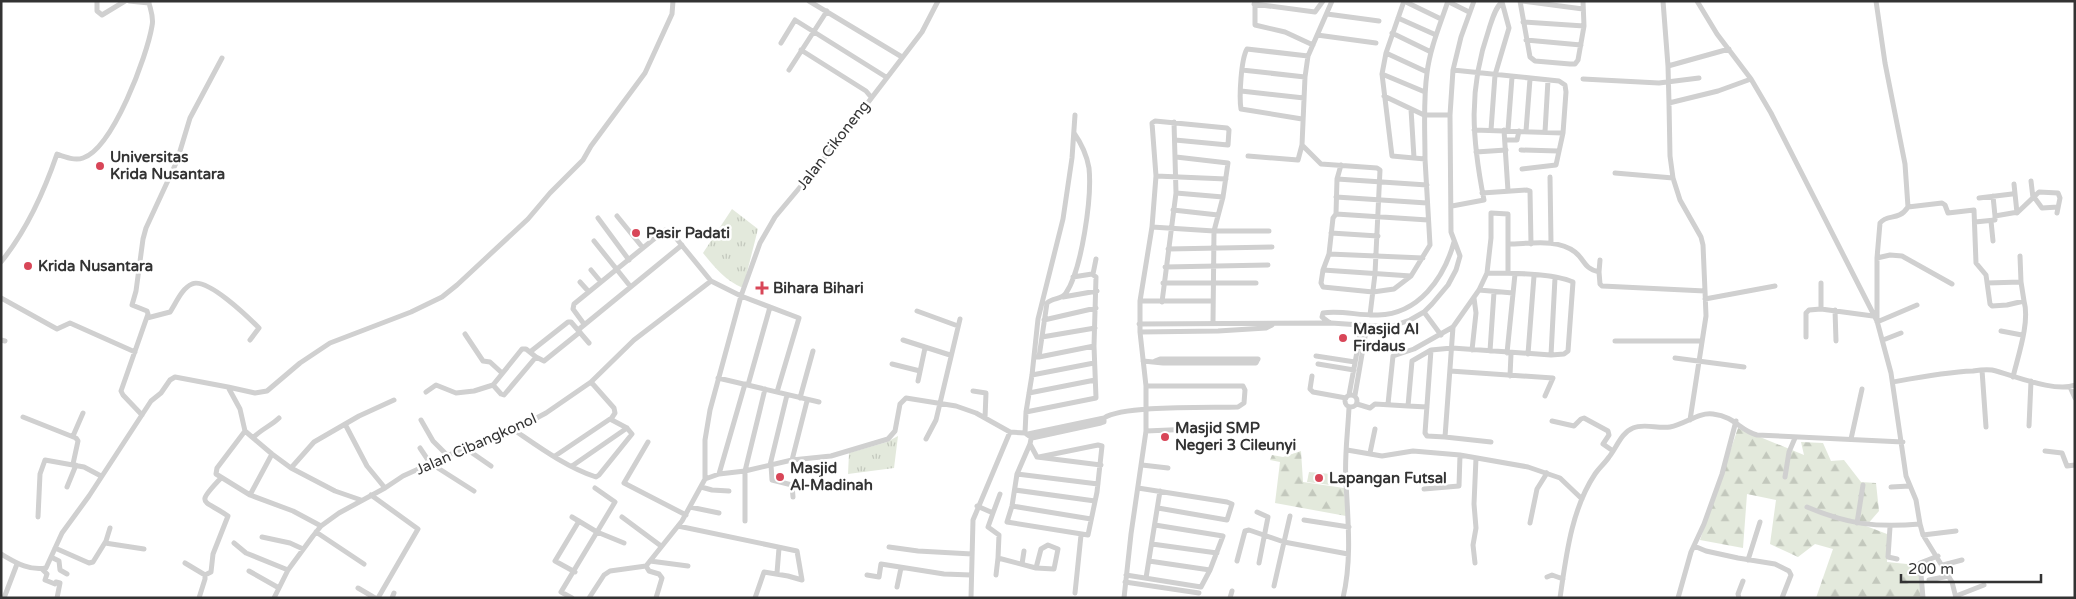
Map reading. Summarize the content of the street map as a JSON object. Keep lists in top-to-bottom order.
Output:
{
  "streets": {
    "street": ["Jalan Cikoneng", "Jalan Cibangkonol"]
  },
  "places": {
    "other": [
      "Universitas Krida Nusantara",
      "Pasir Padati",
      "Krida Nusantara",
      "Masjid Al Firdaus",
      "Masjid SMP Negeri 3 Cileunyi",
      "Masjid Al-Madinah",
      "Lapangan Futsal"
    ],
    "health": ["Bihara Bihari"]
  },
  "scale_bar": "200 m"
}
